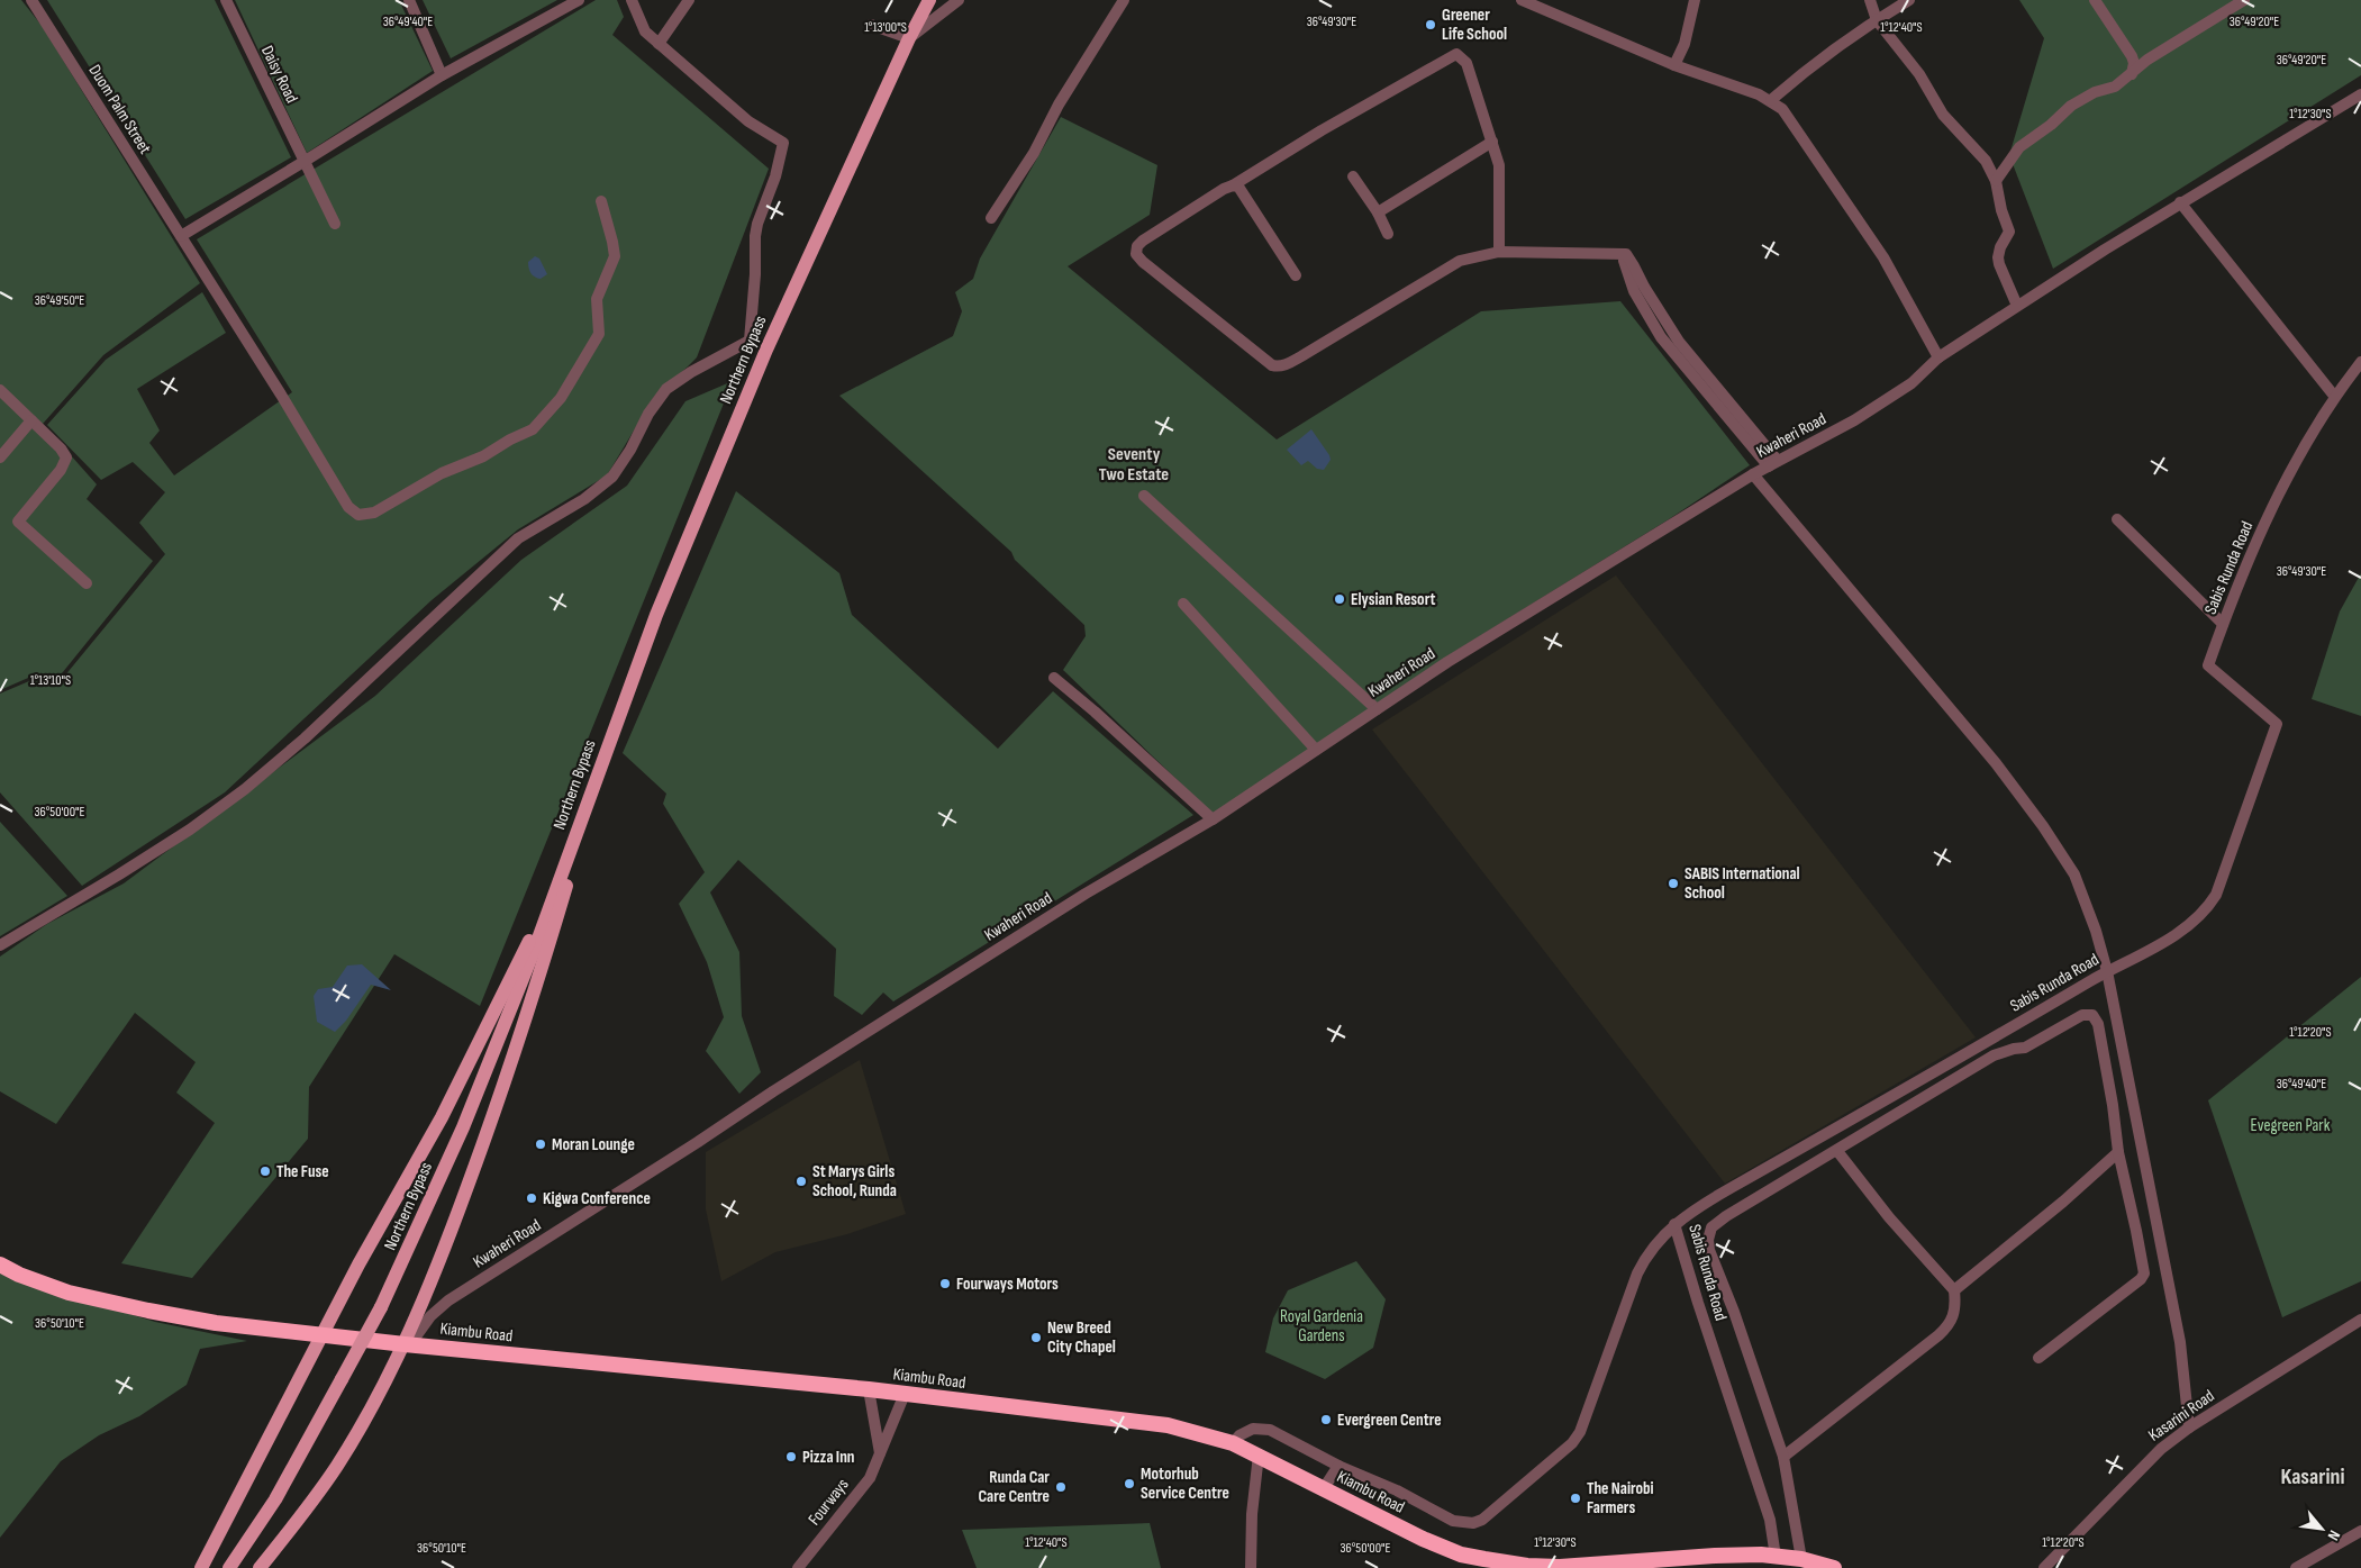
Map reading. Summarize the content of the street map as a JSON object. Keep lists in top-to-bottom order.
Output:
{
  "streets": {
    "highway": ["Kiambu Road"],
    "main road": ["Northern Bypass"],
    "street": [
      "Daisy Road",
      "Duom Palm Street",
      "Kwaheri Road",
      "Sabis Runda Road",
      "Kasarini Road",
      "Fourways"
    ]
  },
  "crossings": [
    ["Kwaheri Road", "Kiambu Road"],
    ["Sabis Runda Road", "Kiambu Road"],
    ["Kiambu Road", "Fourways"]
  ],
  "districts": ["Seventy Two Estate", "Kasarini"],
  "parks": ["Evegreen Park", "Royal Gardenia Gardens"],
  "places": [
    "Greener Life School",
    "Elysian Resort",
    "SABIS International School",
    "Moran Lounge",
    "The Fuse",
    "St Marys Girls School, Runda",
    "Kigwa Conference",
    "Fourways Motors",
    "New Breed City Chapel",
    "Evergreen Centre",
    "Pizza Inn",
    "Motorhub Service Centre",
    "Runda Car Care Centre",
    "The Nairobi Farmers"
  ],
  "north": "bottom right",
  "coordinates": [
    "36°49'40\"E",
    "36°49'30\"E",
    "36°49'20\"E",
    "1°13'00\"S",
    "1°12'40\"S",
    "1°12'30\"S",
    "36°49'50\"E",
    "1°13'10\"S",
    "36°50'00\"E",
    "1°12'20\"S",
    "36°50'10\"E"
  ]
}
